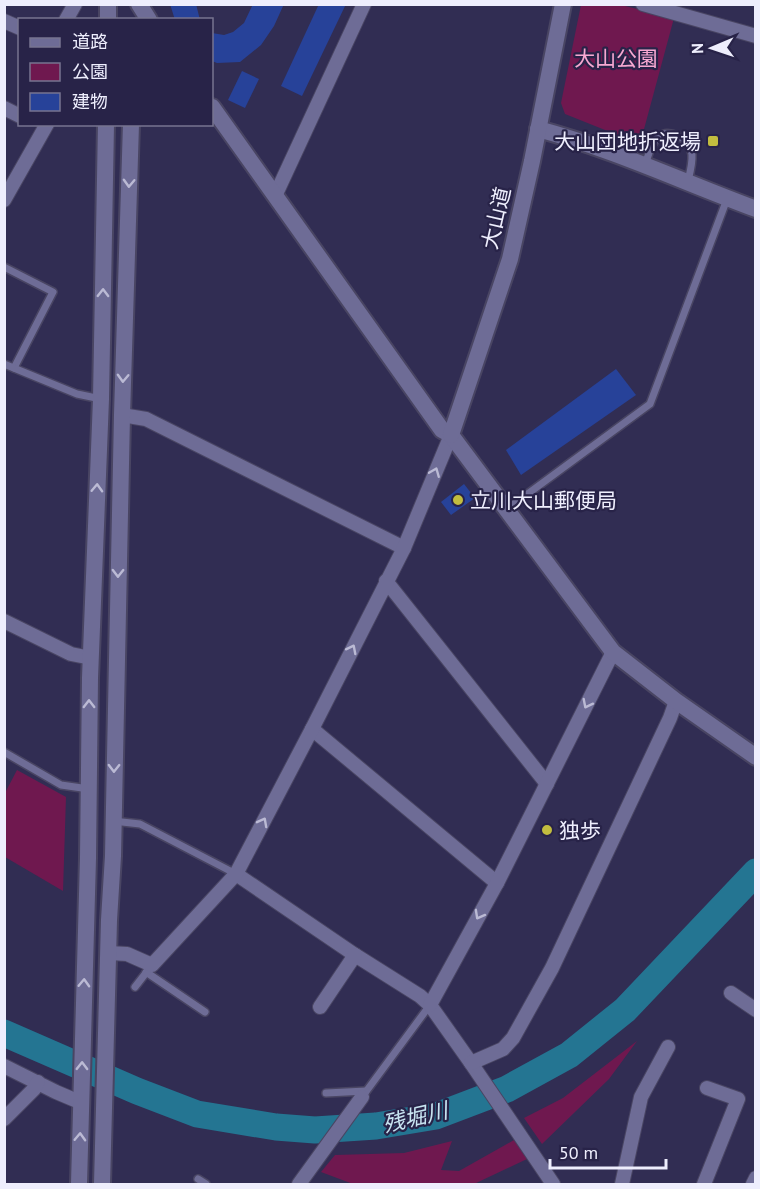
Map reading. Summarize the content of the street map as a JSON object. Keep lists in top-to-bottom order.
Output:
{
  "streets": {
    "street": ["大山道"]
  },
  "water": ["残堀川"],
  "parks": ["大山公園"],
  "places": {
    "transit": ["大山団地折返場"],
    "other": ["立川大山郵便局", "独歩"]
  },
  "legend": ["道路", "公園", "建物"],
  "scale_bar": "50 m",
  "north": "left"
}
